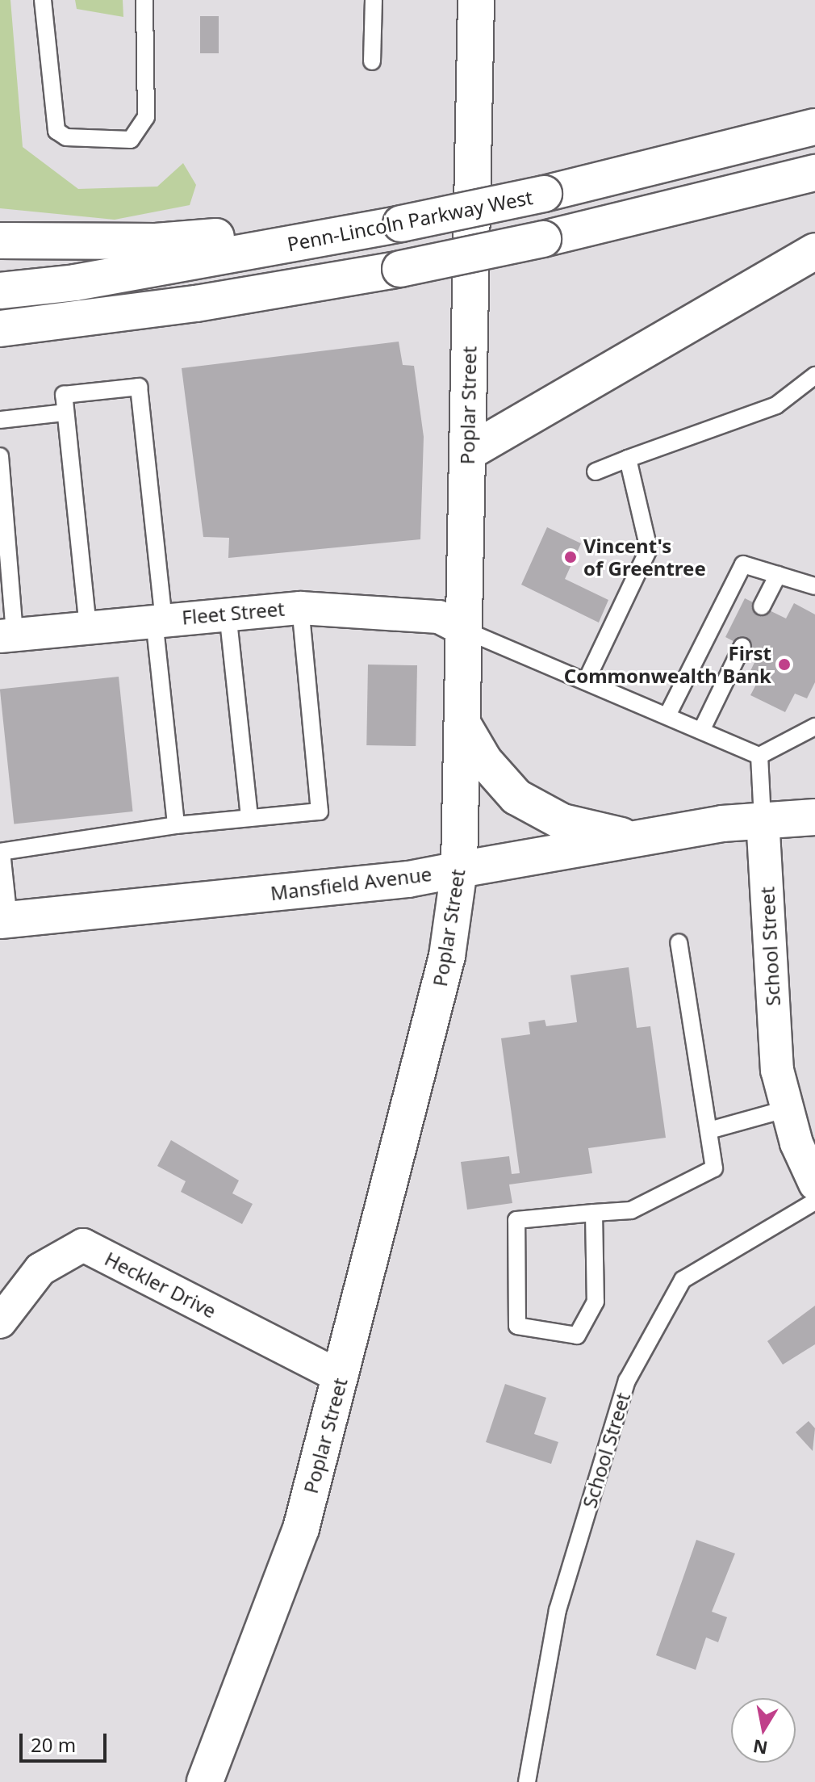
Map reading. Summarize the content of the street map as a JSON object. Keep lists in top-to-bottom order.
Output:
{
  "streets": {
    "main road": ["Penn-Lincoln Parkway West", "Poplar Street", "Mansfield Avenue"],
    "street": ["Fleet Street", "School Street", "Heckler Drive"]
  },
  "crossings": [
    ["Poplar Street", "Fleet Street"],
    ["Poplar Street", "Mansfield Avenue"],
    ["Poplar Street", "Heckler Drive"],
    ["Mansfield Avenue", "School Street"]
  ],
  "places": ["Vincent's of Greentree", "First Commonwealth Bank"],
  "scale_bar": "20 m",
  "north": "bottom"
}
